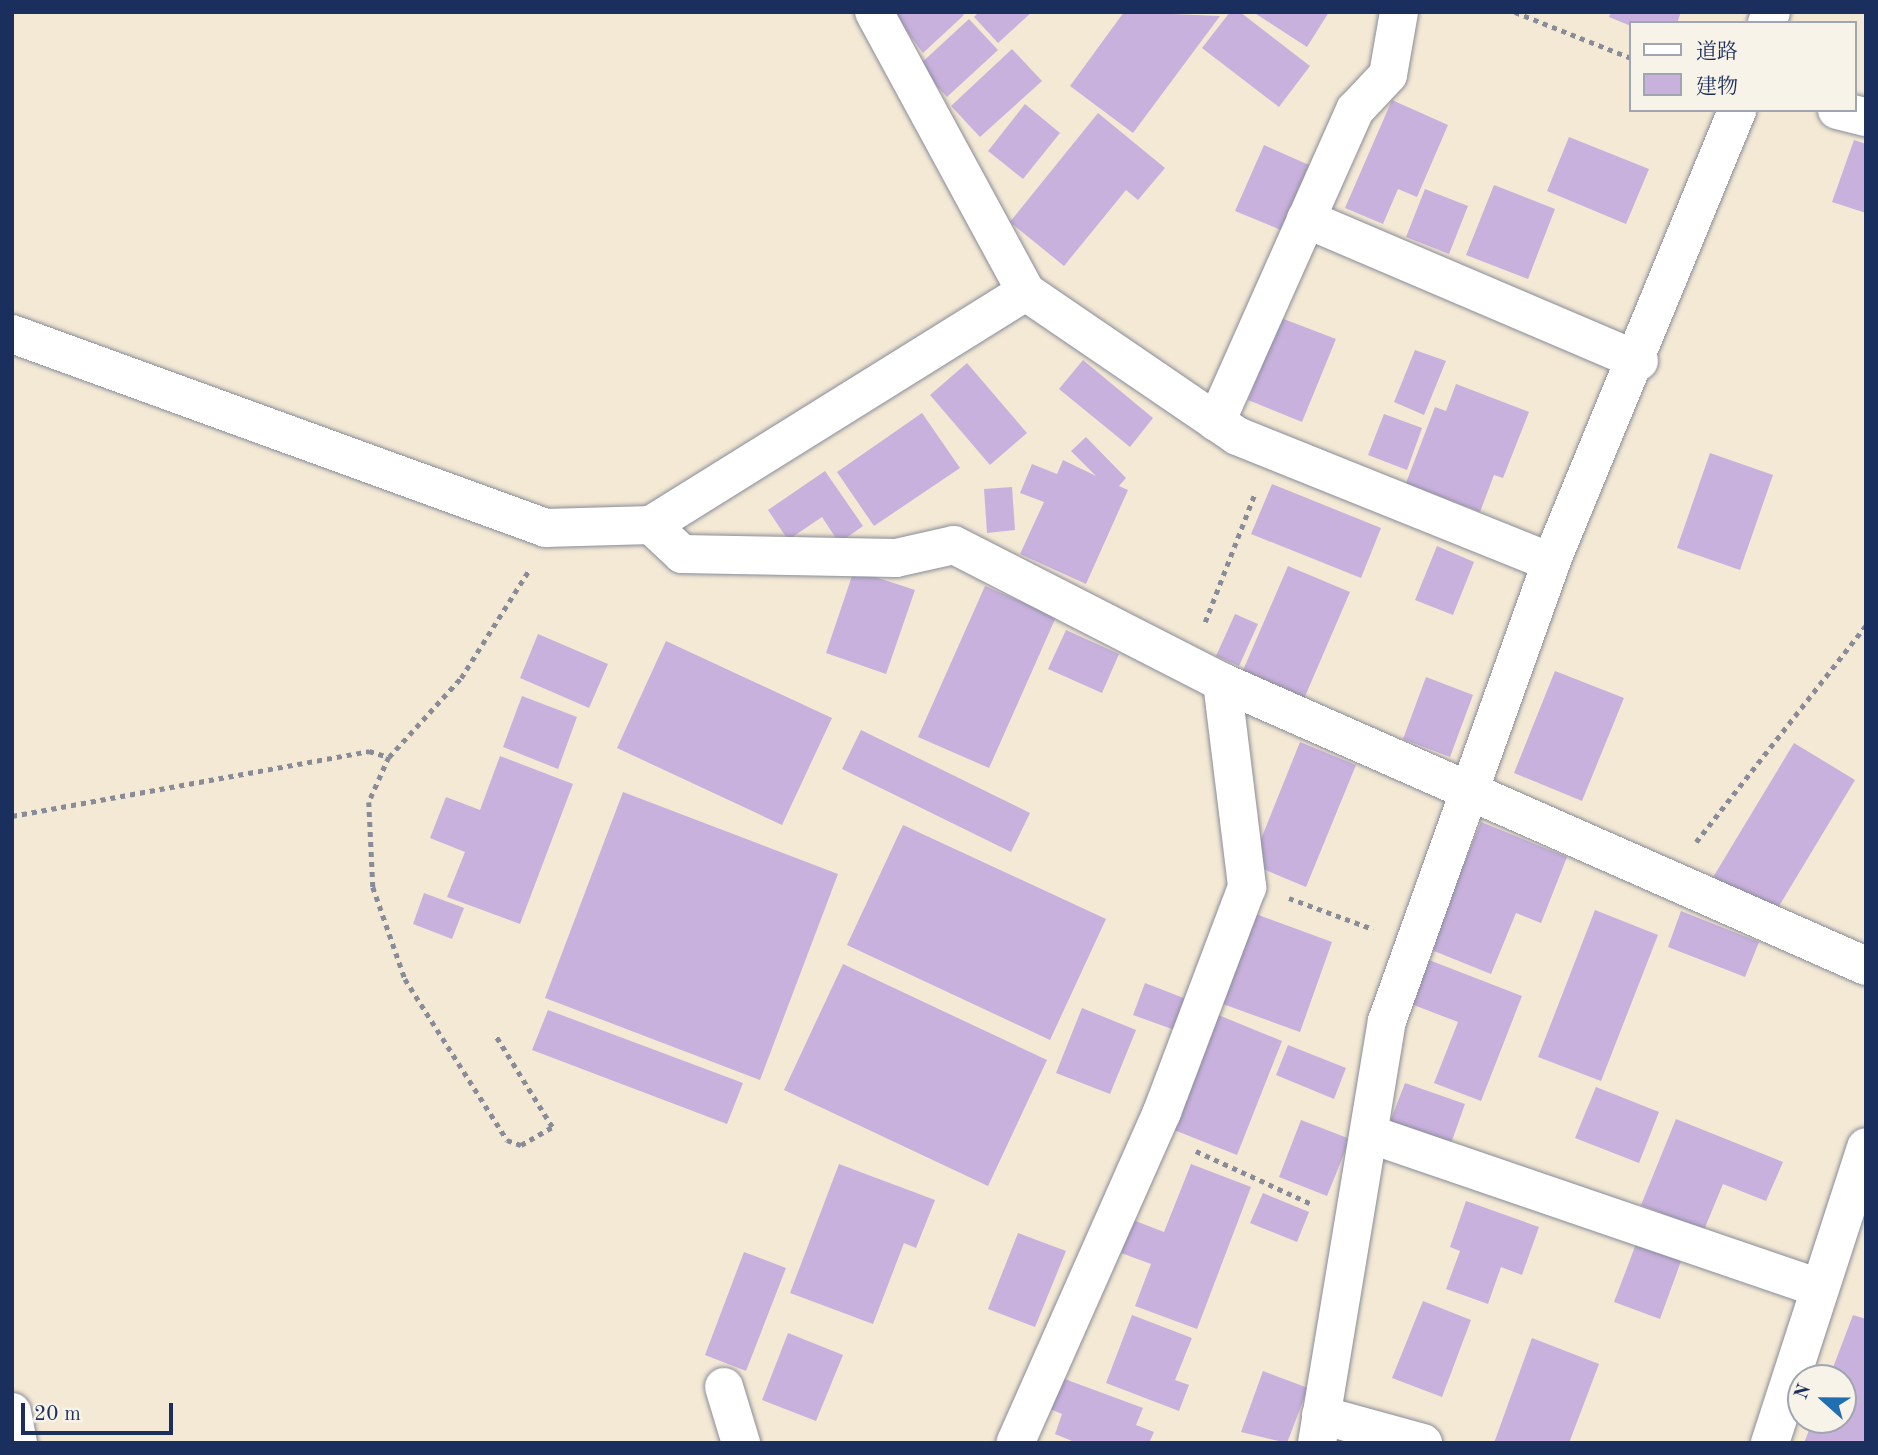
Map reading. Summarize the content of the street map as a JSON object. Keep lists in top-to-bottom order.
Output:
{
  "legend": ["道路", "建物"],
  "scale_bar": "20 m",
  "north": "left"
}
